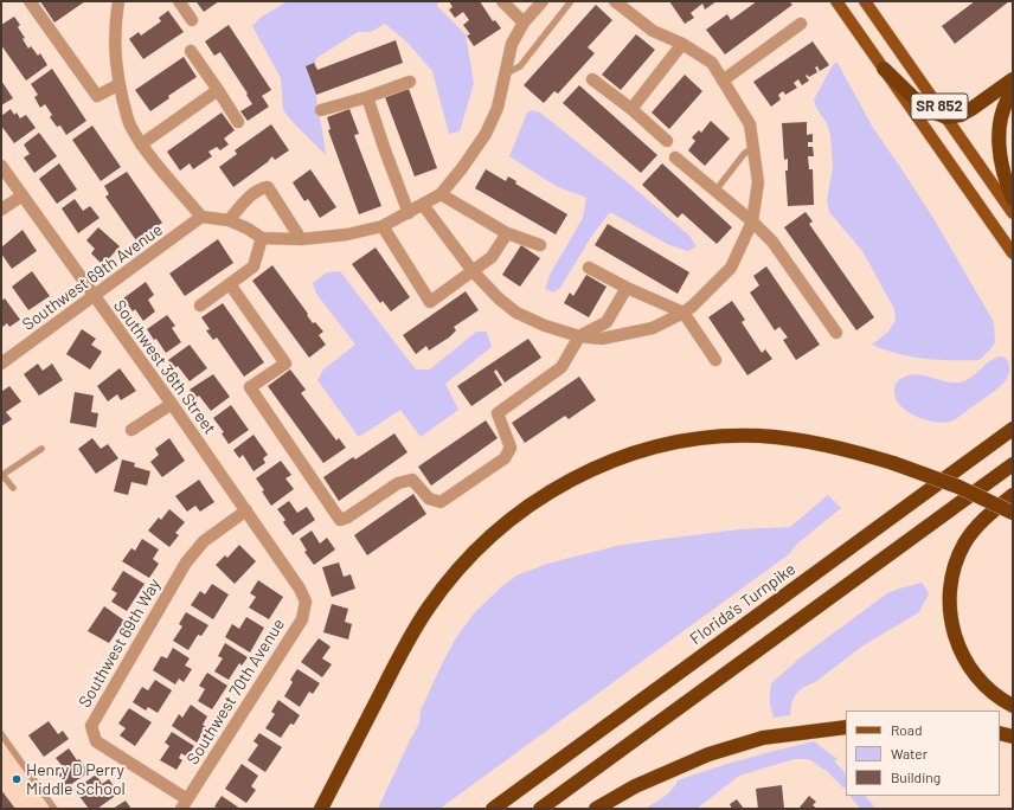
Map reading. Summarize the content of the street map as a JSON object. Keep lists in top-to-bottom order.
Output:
{
  "streets": {
    "highway": ["Florida's Turnpike"],
    "main road": ["SR 852"],
    "street": [
      "Southwest 69th Avenue",
      "Southwest 36th Street",
      "Southwest 69th Way",
      "Southwest 70th Avenue"
    ]
  },
  "crossings": [
    ["Southwest 69th Avenue", "Southwest 36th Street"],
    ["Southwest 36th Street", "Southwest 69th Way"],
    ["Southwest 36th Street", "Southwest 70th Avenue"],
    ["Southwest 69th Way", "Southwest 70th Avenue"]
  ],
  "places": ["Henry D Perry Middle School"],
  "legend": ["Road", "Water", "Building"]
}
